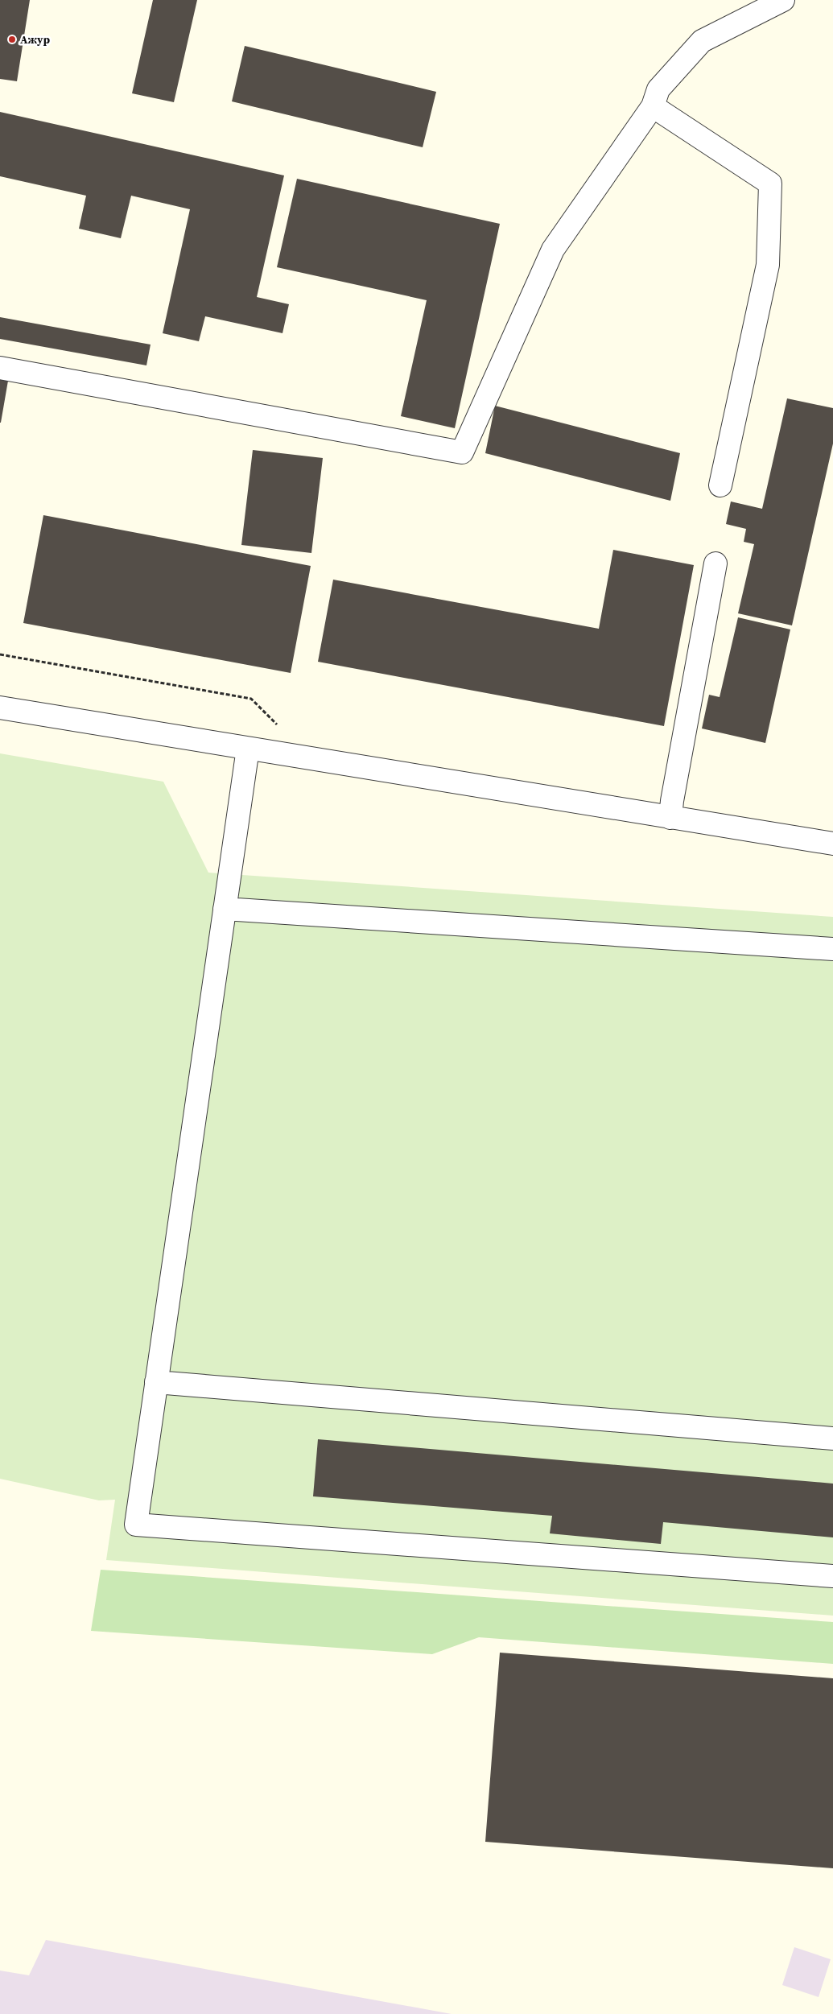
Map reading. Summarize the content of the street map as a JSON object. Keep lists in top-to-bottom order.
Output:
{
  "places": ["Ажур"]
}
